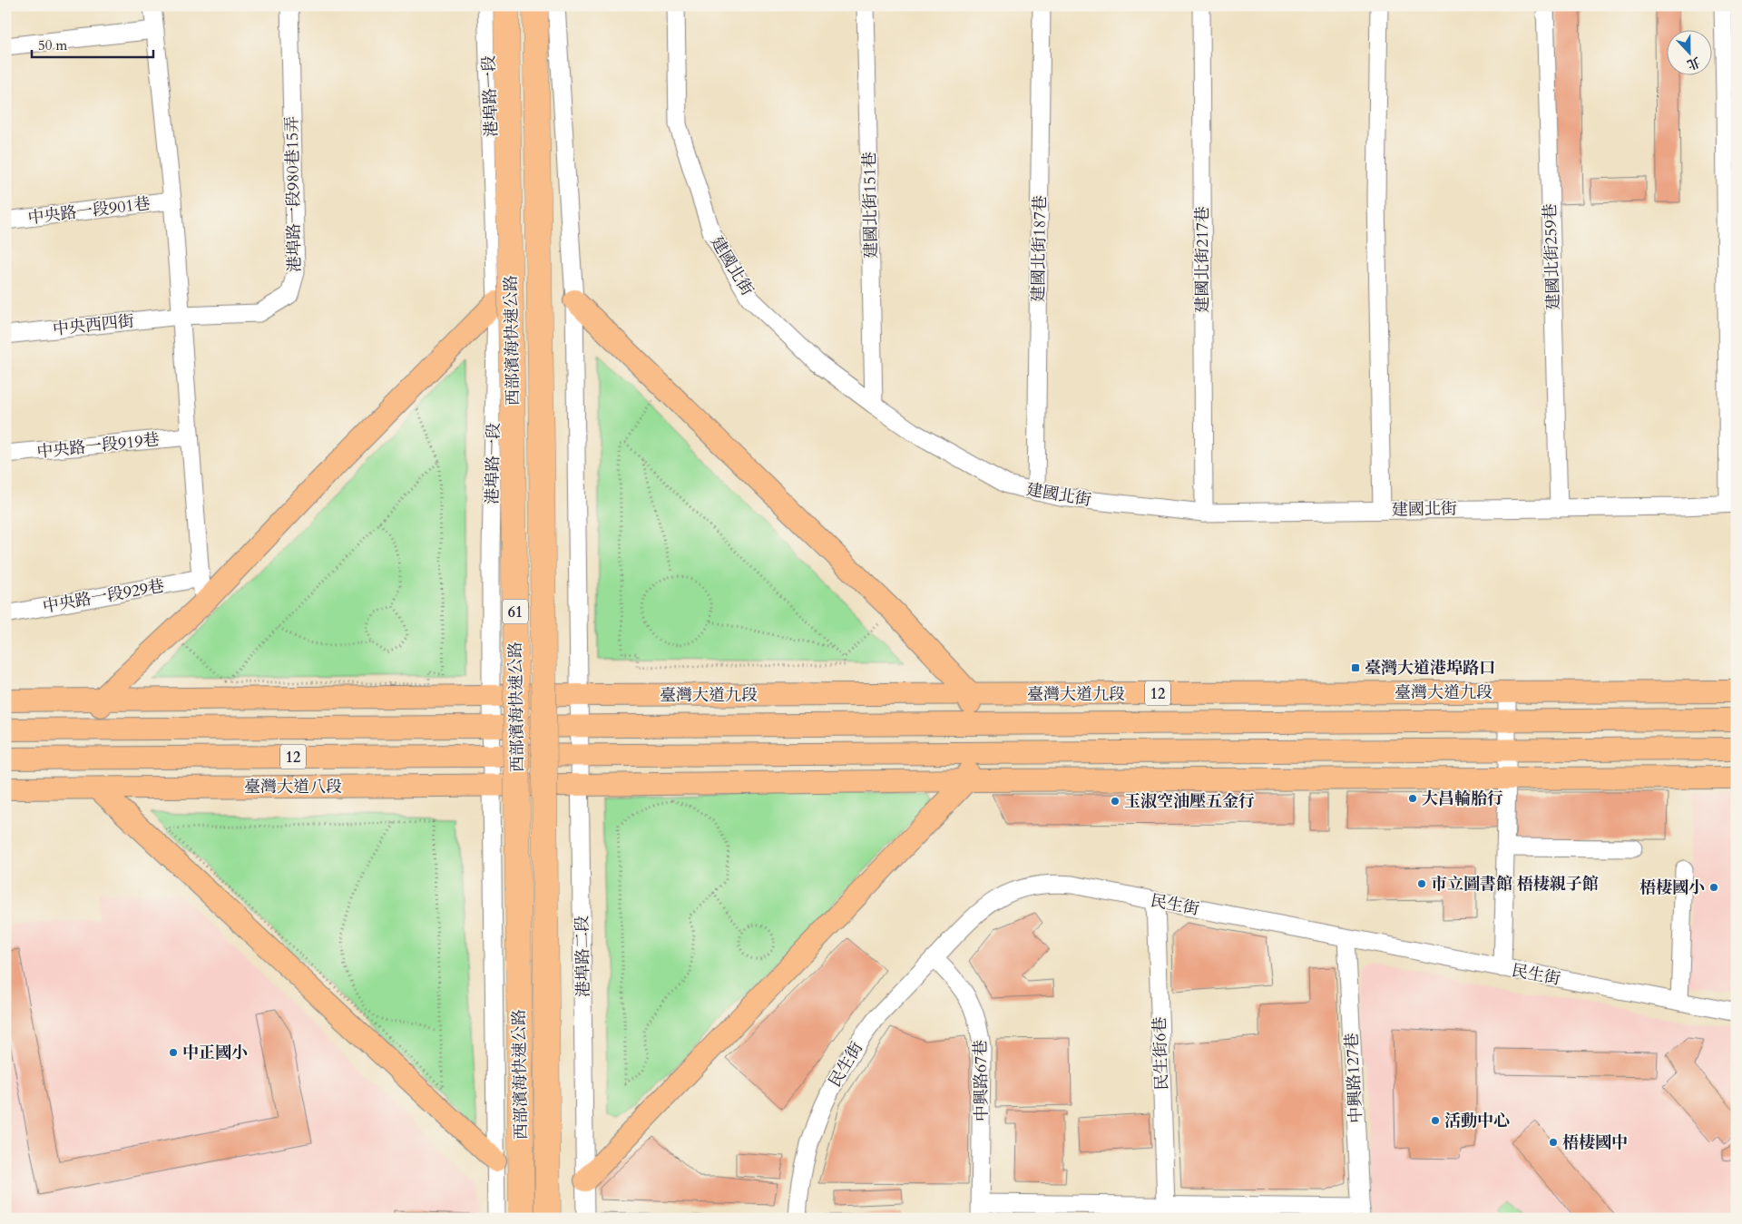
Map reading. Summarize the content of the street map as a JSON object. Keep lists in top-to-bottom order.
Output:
{
  "streets": {
    "highway": ["西部濱海快速公路", "61"],
    "main road": ["臺灣大道九段", "12", "臺灣大道八段"],
    "street": [
      "港埠路一段",
      "港埠路一段980巷15弄",
      "建國北街151巷",
      "中央路一段901巷",
      "建國北街187巷",
      "建國北街259巷",
      "建國北街217巷",
      "建國北街",
      "中央西四街",
      "中央路一段919巷",
      "中央路一段929巷",
      "民生街",
      "港埠路二段",
      "民生街6巷",
      "中興路127巷",
      "中興路67巷"
    ]
  },
  "crossings": [
    ["港埠路一段", "12"],
    ["港埠路一段", "臺灣大道八段"],
    ["港埠路一段980巷15弄", "中央西四街"],
    ["建國北街151巷", "建國北街"],
    ["建國北街187巷", "建國北街"],
    ["建國北街259巷", "建國北街"],
    ["建國北街217巷", "建國北街"],
    ["臺灣大道九段", "12"],
    ["臺灣大道九段", "港埠路二段"],
    ["12", "臺灣大道八段"],
    ["12", "港埠路二段"],
    ["臺灣大道八段", "港埠路二段"],
    ["民生街", "民生街6巷"],
    ["民生街", "中興路127巷"],
    ["民生街", "中興路67巷"]
  ],
  "places": {
    "transit": ["臺灣大道港埠路口"],
    "other": [
      "大昌輪胎行",
      "玉淑空油壓五金行",
      "市立圖書館 梧棲親子館",
      "梧棲國小",
      "中正國小",
      "活動中心",
      "梧棲國中"
    ]
  },
  "scale_bar": "50 m",
  "north": "bottom"
}
